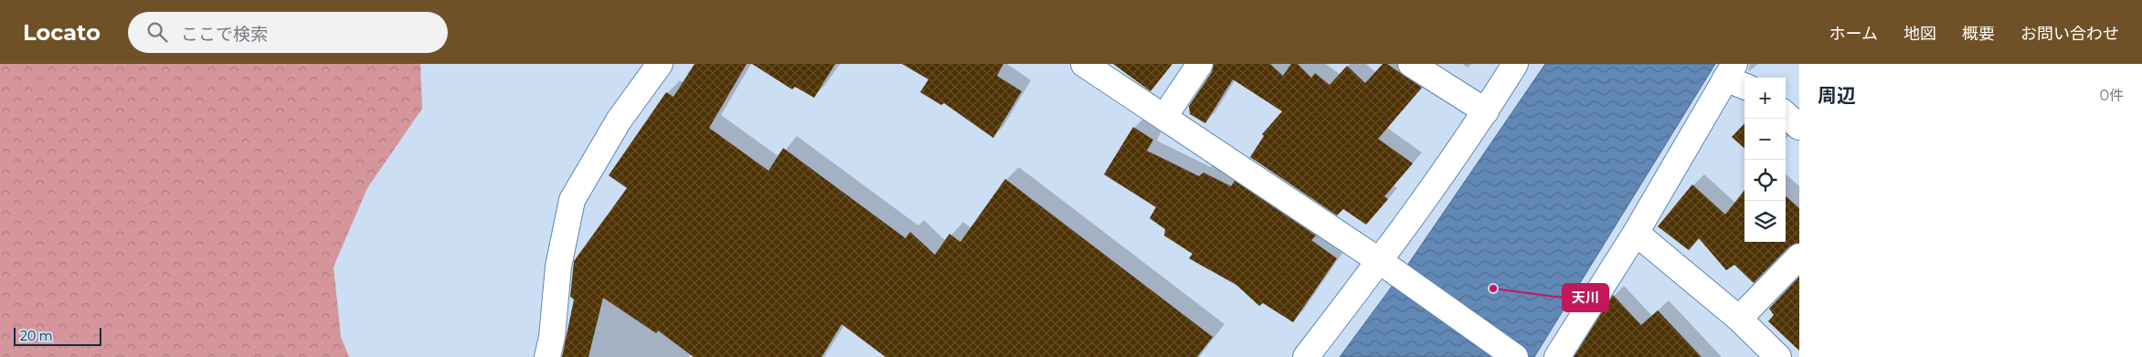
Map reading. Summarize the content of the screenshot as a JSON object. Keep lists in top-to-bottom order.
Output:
{
  "places": ["天川"],
  "scale_bar": "20 m",
  "page": {
    "header": "Locato",
    "search": "ここで検索",
    "nav": [
      "ホーム",
      "地図",
      "概要",
      "お問い合わせ"
    ],
    "heading": ["周辺", "0件"],
    "map_buttons": ["+", "−"],
    "scale": "20 m"
  }
}
